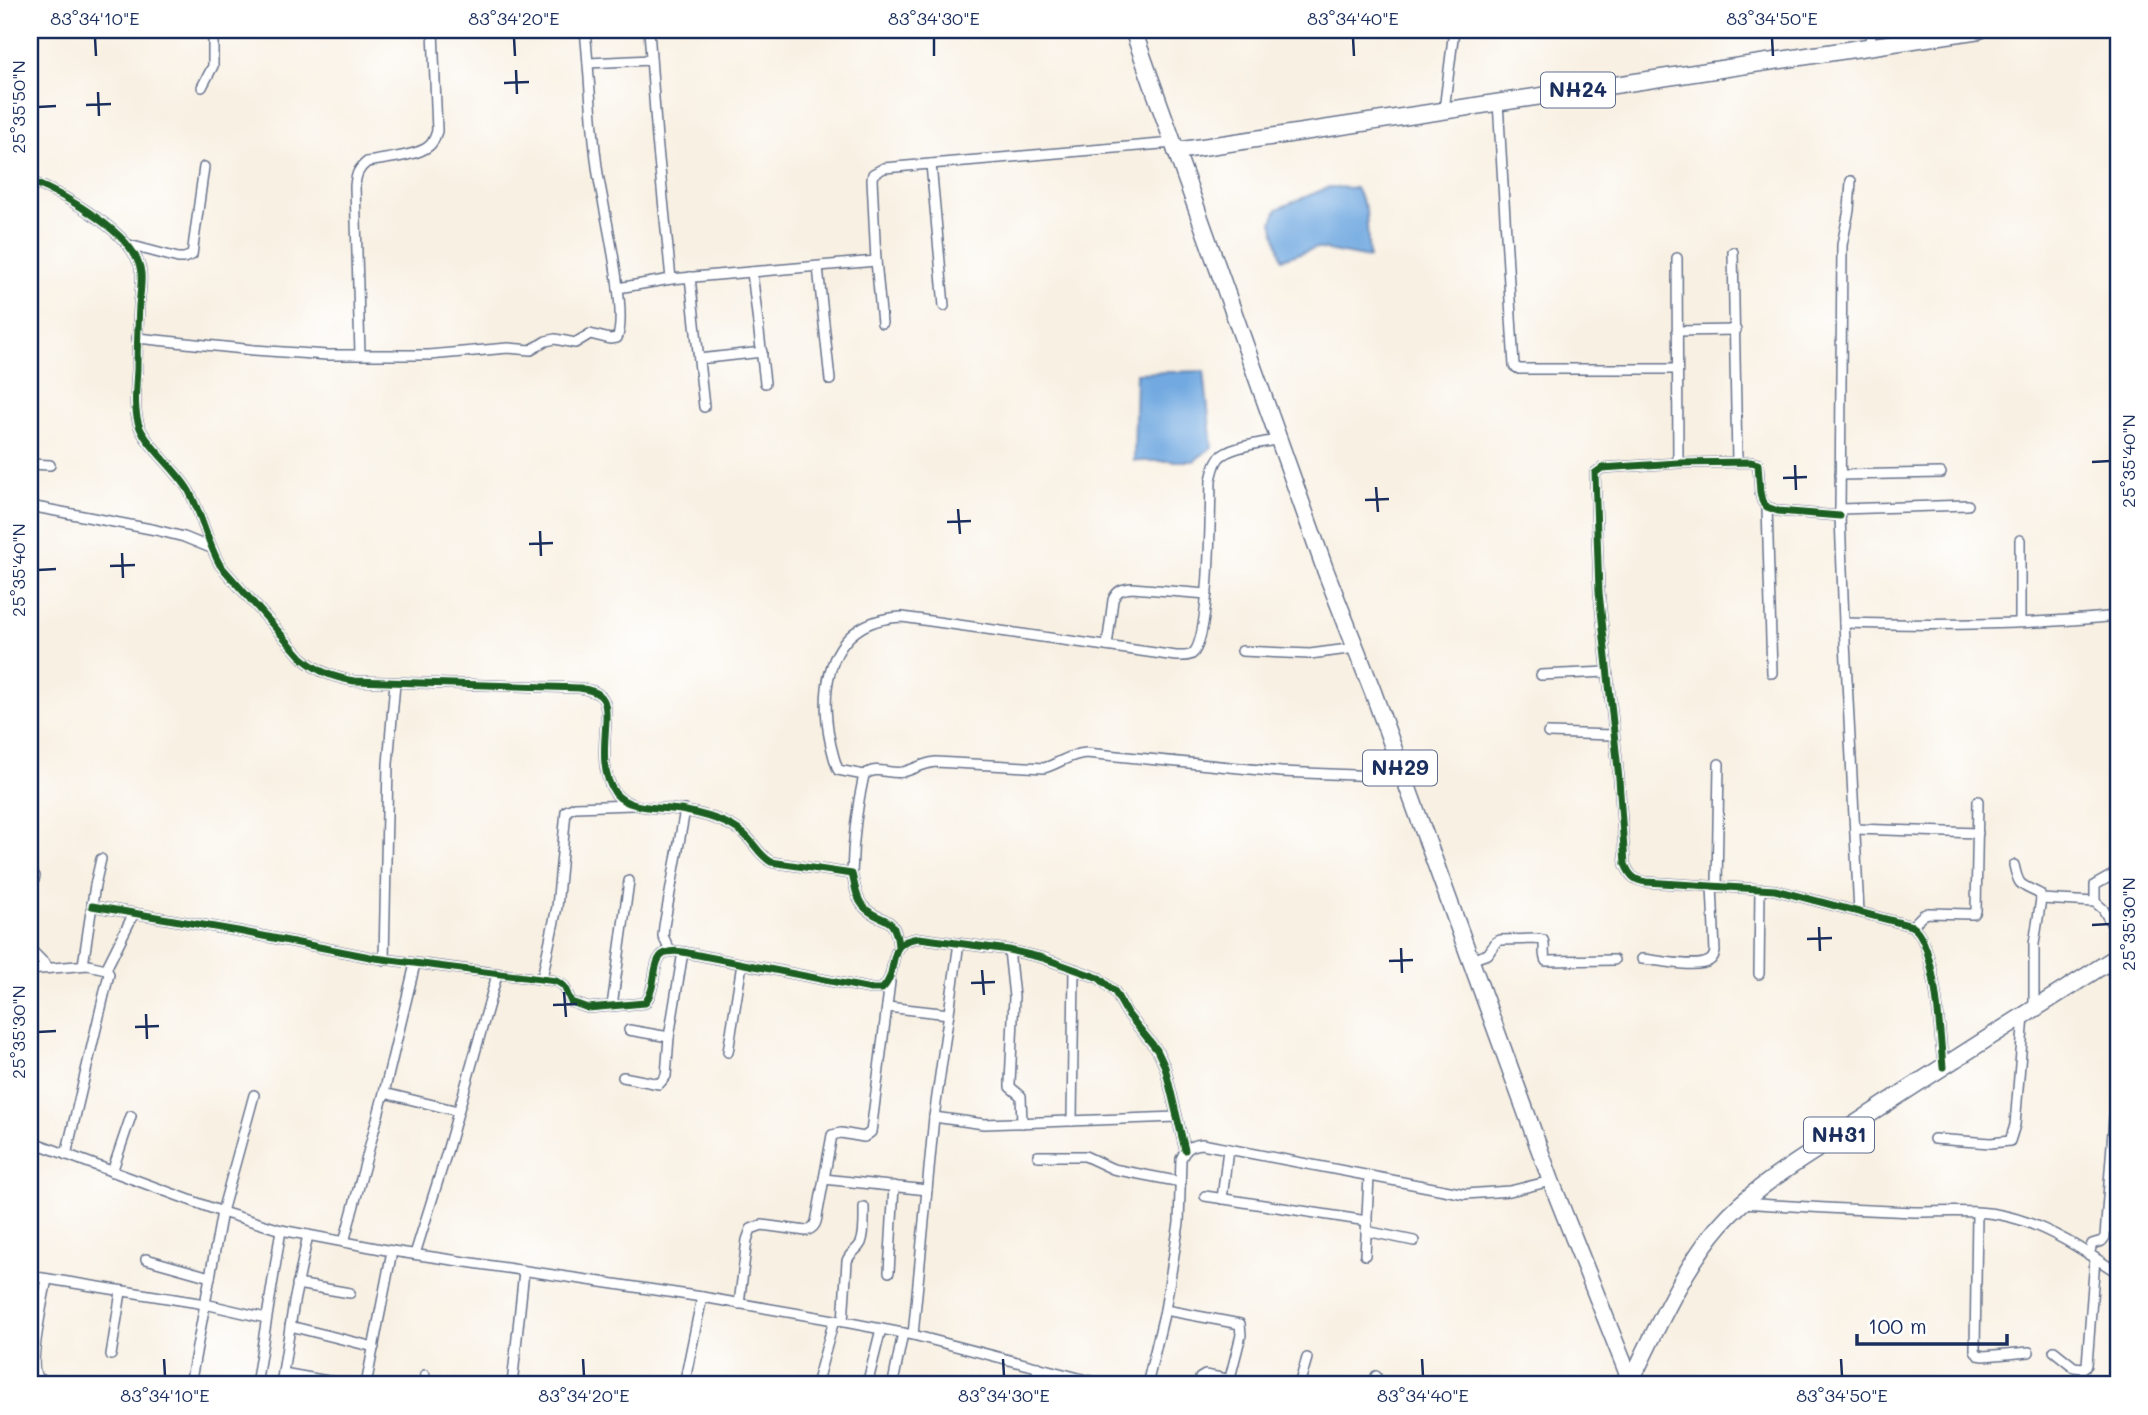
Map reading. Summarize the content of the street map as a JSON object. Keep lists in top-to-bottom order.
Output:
{
  "streets": {
    "highway": ["NH24", "NH29", "NH31"]
  },
  "crossings": [
    ["NH24", "NH29"],
    ["NH29", "NH31"]
  ],
  "scale_bar": "100 m",
  "coordinates": [
    "83°34'10\"E",
    "83°34'20\"E",
    "83°34'30\"E",
    "83°34'40\"E",
    "83°34'50\"E",
    "25°35'50\"N",
    "25°35'40\"N",
    "25°35'30\"N"
  ]
}
